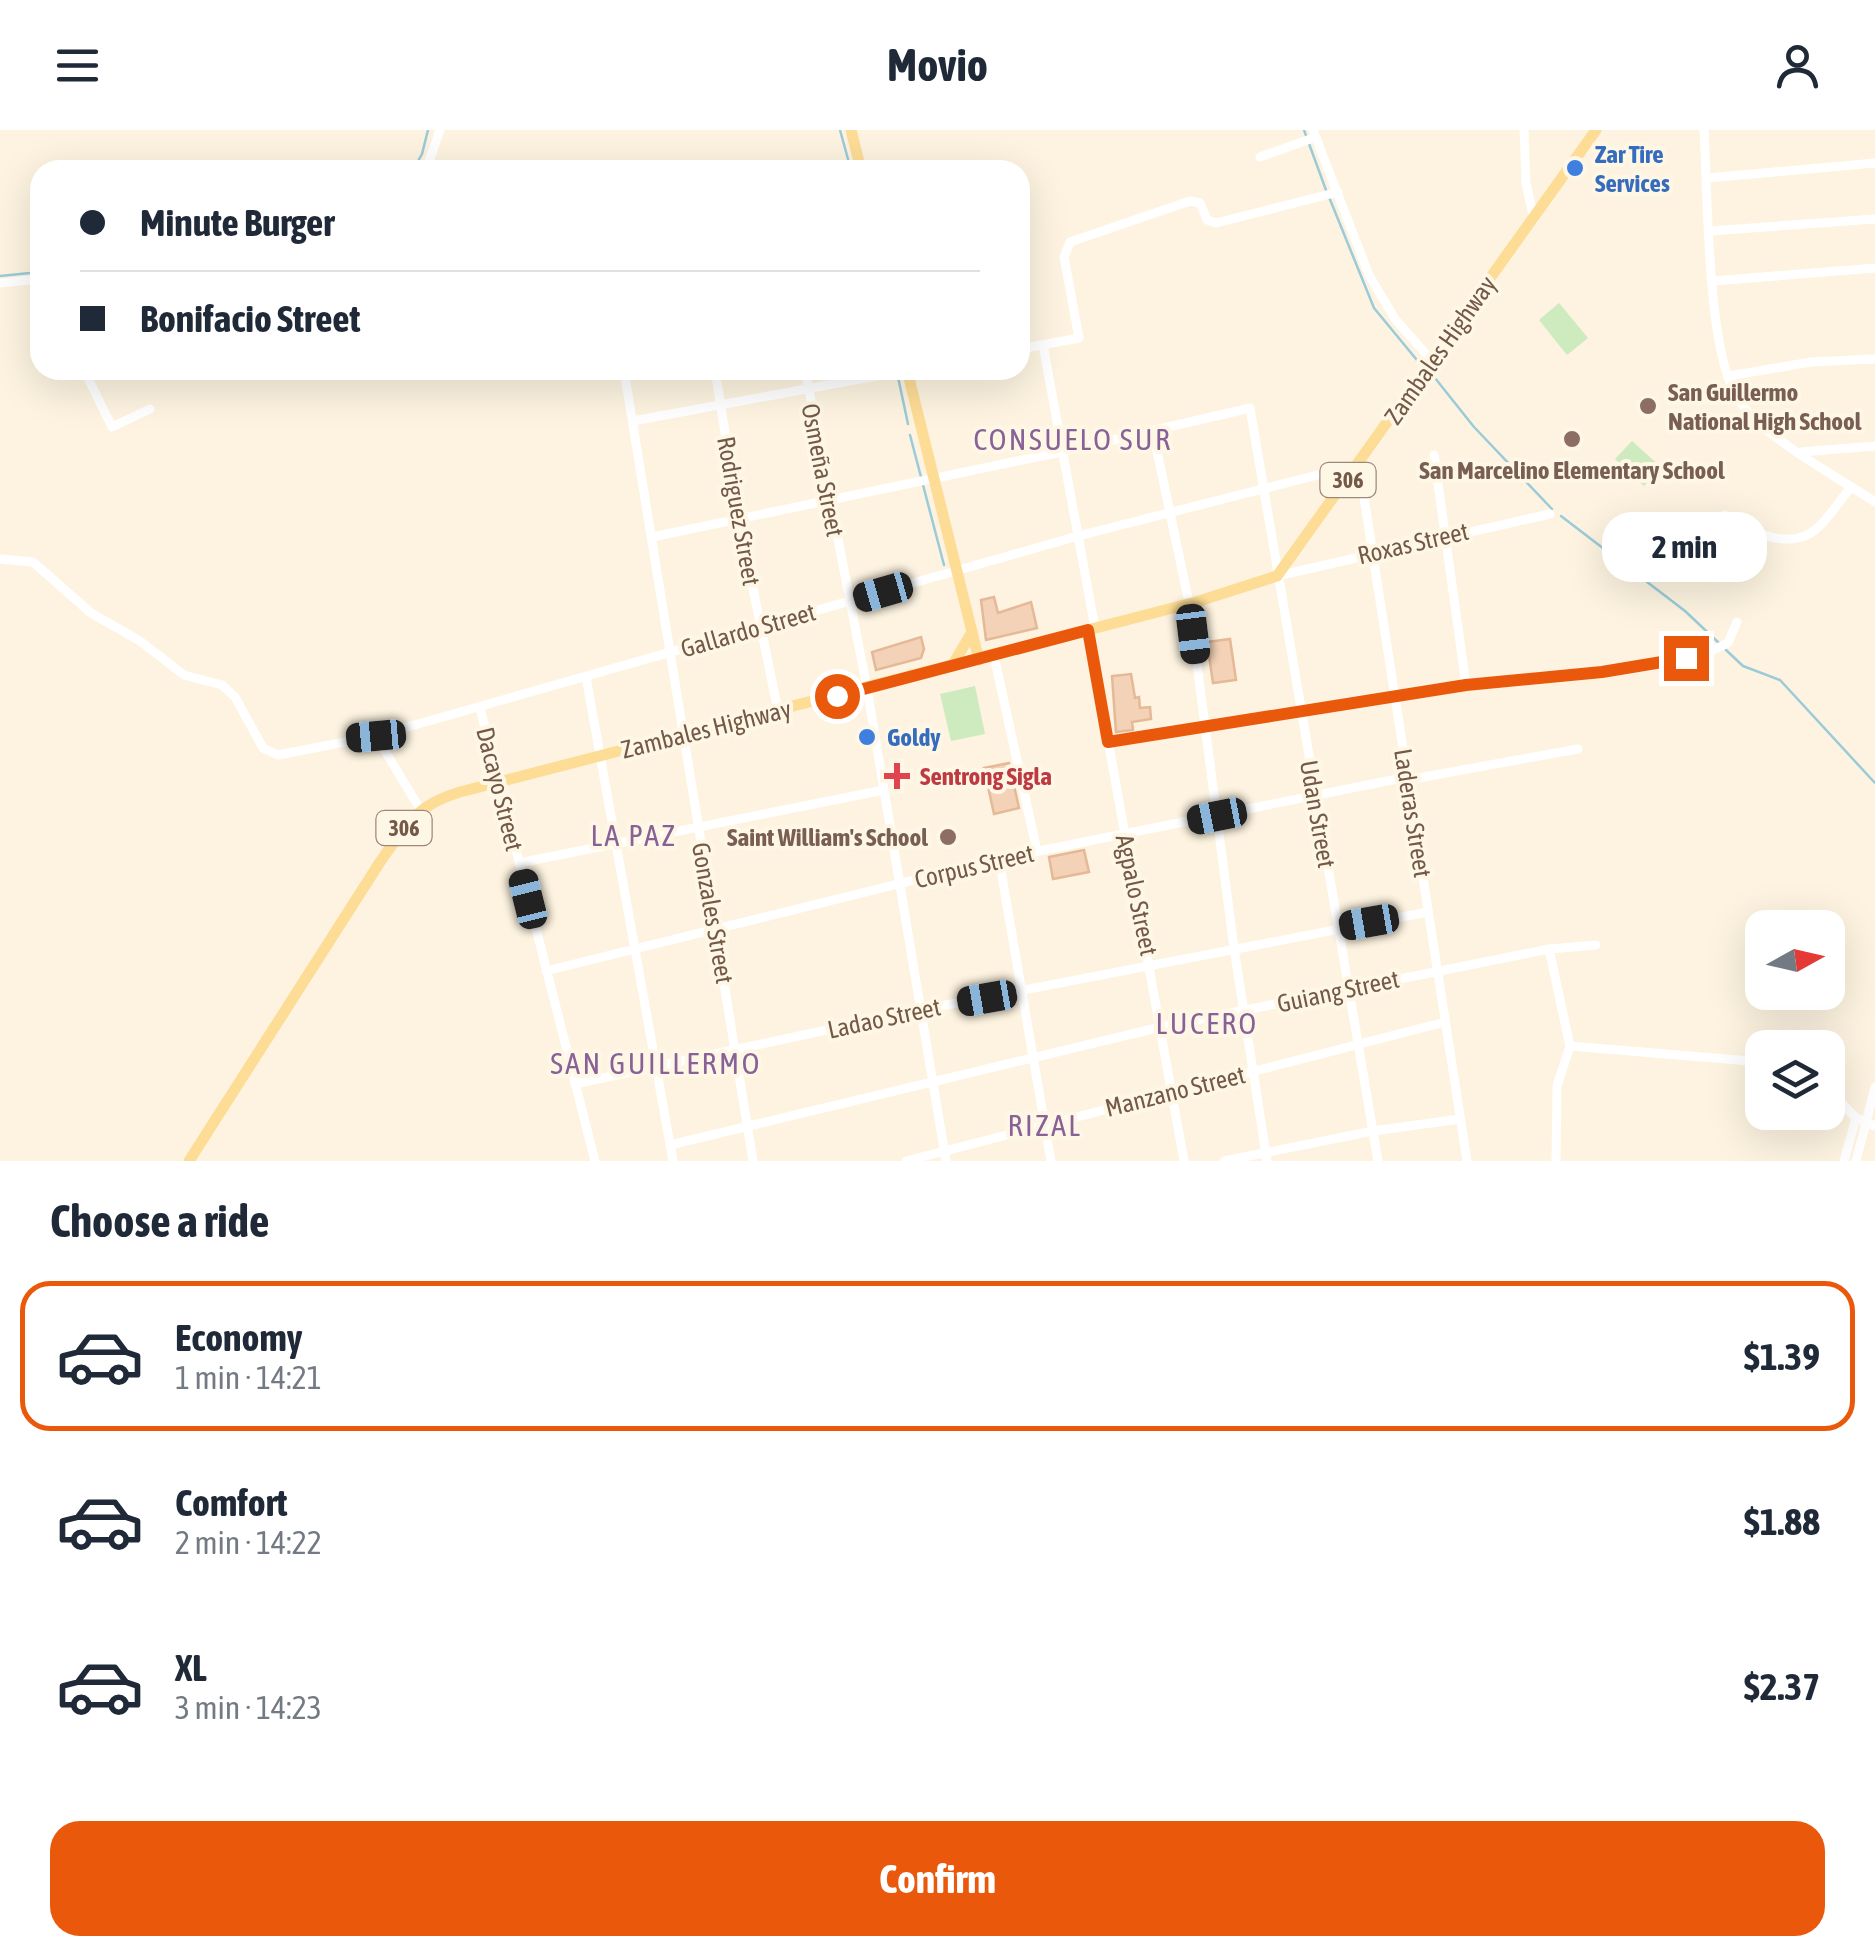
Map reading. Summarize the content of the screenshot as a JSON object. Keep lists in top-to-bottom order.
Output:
{
  "streets": {
    "main road": ["Zambales Highway", "306"],
    "street": [
      "Osmeña Street",
      "Rodriguez Street",
      "Roxas Street",
      "Gallardo Street",
      "Dacayo Street",
      "Laderas Street",
      "Udan Street",
      "Corpus Street",
      "Agpalo Street",
      "Gonzales Street",
      "Guiang Street",
      "Ladao Street",
      "Manzano Street"
    ]
  },
  "crossings": [
    ["Zambales Highway", "Osmeña Street"],
    ["Zambales Highway", "306"],
    ["Zambales Highway", "Rodriguez Street"],
    ["Zambales Highway", "Roxas Street"],
    ["Zambales Highway", "Gallardo Street"],
    ["Zambales Highway", "Dacayo Street"],
    ["Zambales Highway", "Laderas Street"],
    ["Zambales Highway", "Udan Street"],
    ["Zambales Highway", "Agpalo Street"],
    ["Zambales Highway", "Gonzales Street"],
    ["Osmeña Street", "Gallardo Street"],
    ["Osmeña Street", "Corpus Street"],
    ["Osmeña Street", "Guiang Street"],
    ["Osmeña Street", "Ladao Street"],
    ["Osmeña Street", "Manzano Street"],
    ["Rodriguez Street", "Gallardo Street"],
    ["Roxas Street", "Laderas Street"],
    ["Roxas Street", "Udan Street"],
    ["Gallardo Street", "Dacayo Street"],
    ["Gallardo Street", "Laderas Street"],
    ["Gallardo Street", "Udan Street"],
    ["Gallardo Street", "Agpalo Street"],
    ["Gallardo Street", "Gonzales Street"],
    ["Dacayo Street", "Corpus Street"],
    ["Dacayo Street", "Ladao Street"],
    ["Laderas Street", "Corpus Street"],
    ["Laderas Street", "Guiang Street"],
    ["Laderas Street", "Ladao Street"],
    ["Laderas Street", "Manzano Street"],
    ["Udan Street", "Corpus Street"],
    ["Udan Street", "Guiang Street"],
    ["Udan Street", "Ladao Street"],
    ["Udan Street", "Manzano Street"],
    ["Corpus Street", "Agpalo Street"],
    ["Corpus Street", "Gonzales Street"],
    ["Agpalo Street", "Guiang Street"],
    ["Agpalo Street", "Ladao Street"],
    ["Agpalo Street", "Manzano Street"],
    ["Gonzales Street", "Guiang Street"],
    ["Gonzales Street", "Ladao Street"]
  ],
  "districts": [
    "CONSUELO SUR",
    "LA PAZ",
    "LUCERO",
    "SAN GUILLERMO",
    "RIZAL"
  ],
  "places": {
    "other": [
      "Zar Tire Services",
      "San Guillermo National High School",
      "San Marcelino Elementary School",
      "Goldy",
      "Saint William's School"
    ],
    "health": ["Sentrong Sigla"]
  },
  "north": "right",
  "page": {
    "header": "Movio",
    "banner": ["Minute Burger", "Bonifacio Street"],
    "bubble": "2 min",
    "heading": "Choose a ride",
    "list": [
      {
        "name": "Economy",
        "note": "1 min · 14:21",
        "value": "$1.39"
      },
      {
        "name": "Comfort",
        "note": "2 min · 14:22",
        "value": "$1.88"
      },
      {
        "name": "XL",
        "note": "3 min · 14:23",
        "value": "$2.37"
      }
    ],
    "buttons": "Confirm"
  }
}
